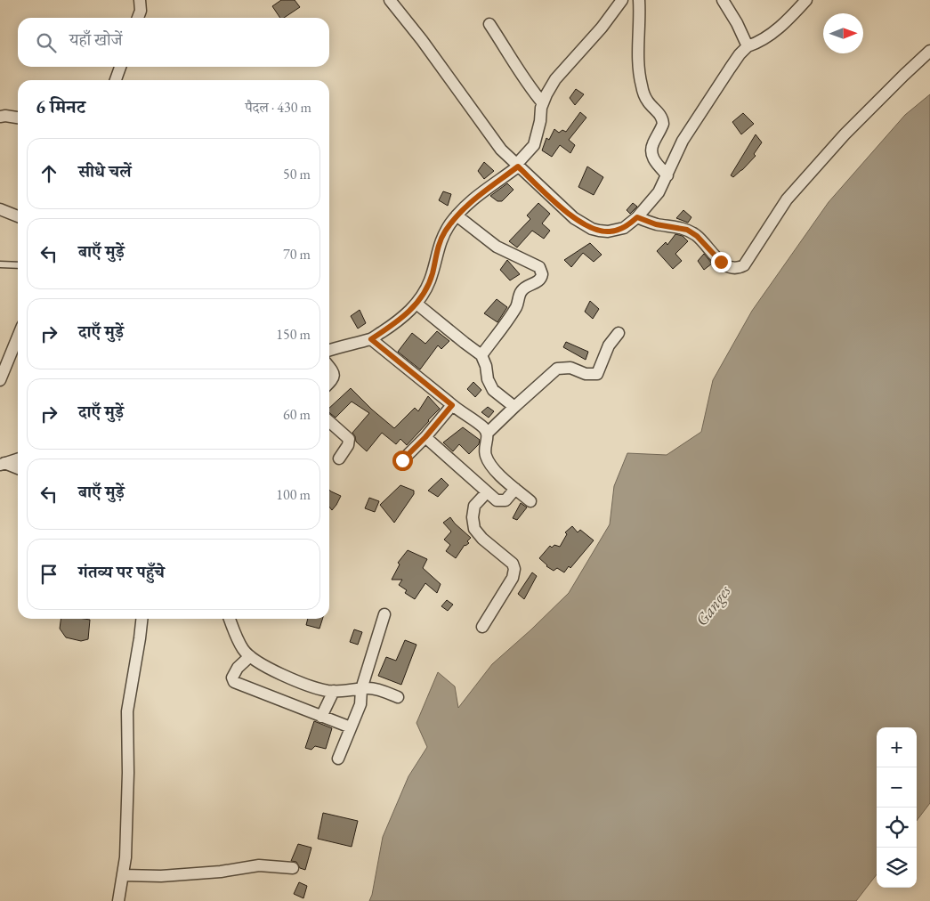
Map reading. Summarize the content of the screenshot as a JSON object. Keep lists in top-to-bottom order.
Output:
{
  "water": ["Ganges"],
  "north": "right",
  "page": {
    "search": "यहाँ खोजें",
    "heading": ["6 मिनट", "पैदल · 430 m"],
    "list": [
      ["सीधे चलें", "50 m"],
      ["बाएँ मुड़ें", "70 m"],
      ["दाएँ मुड़ें", "150 m"],
      ["दाएँ मुड़ें", "60 m"],
      ["बाएँ मुड़ें", "100 m"],
      "गंतव्य पर पहुँचे"
    ],
    "map_buttons": ["+", "−"]
  }
}
